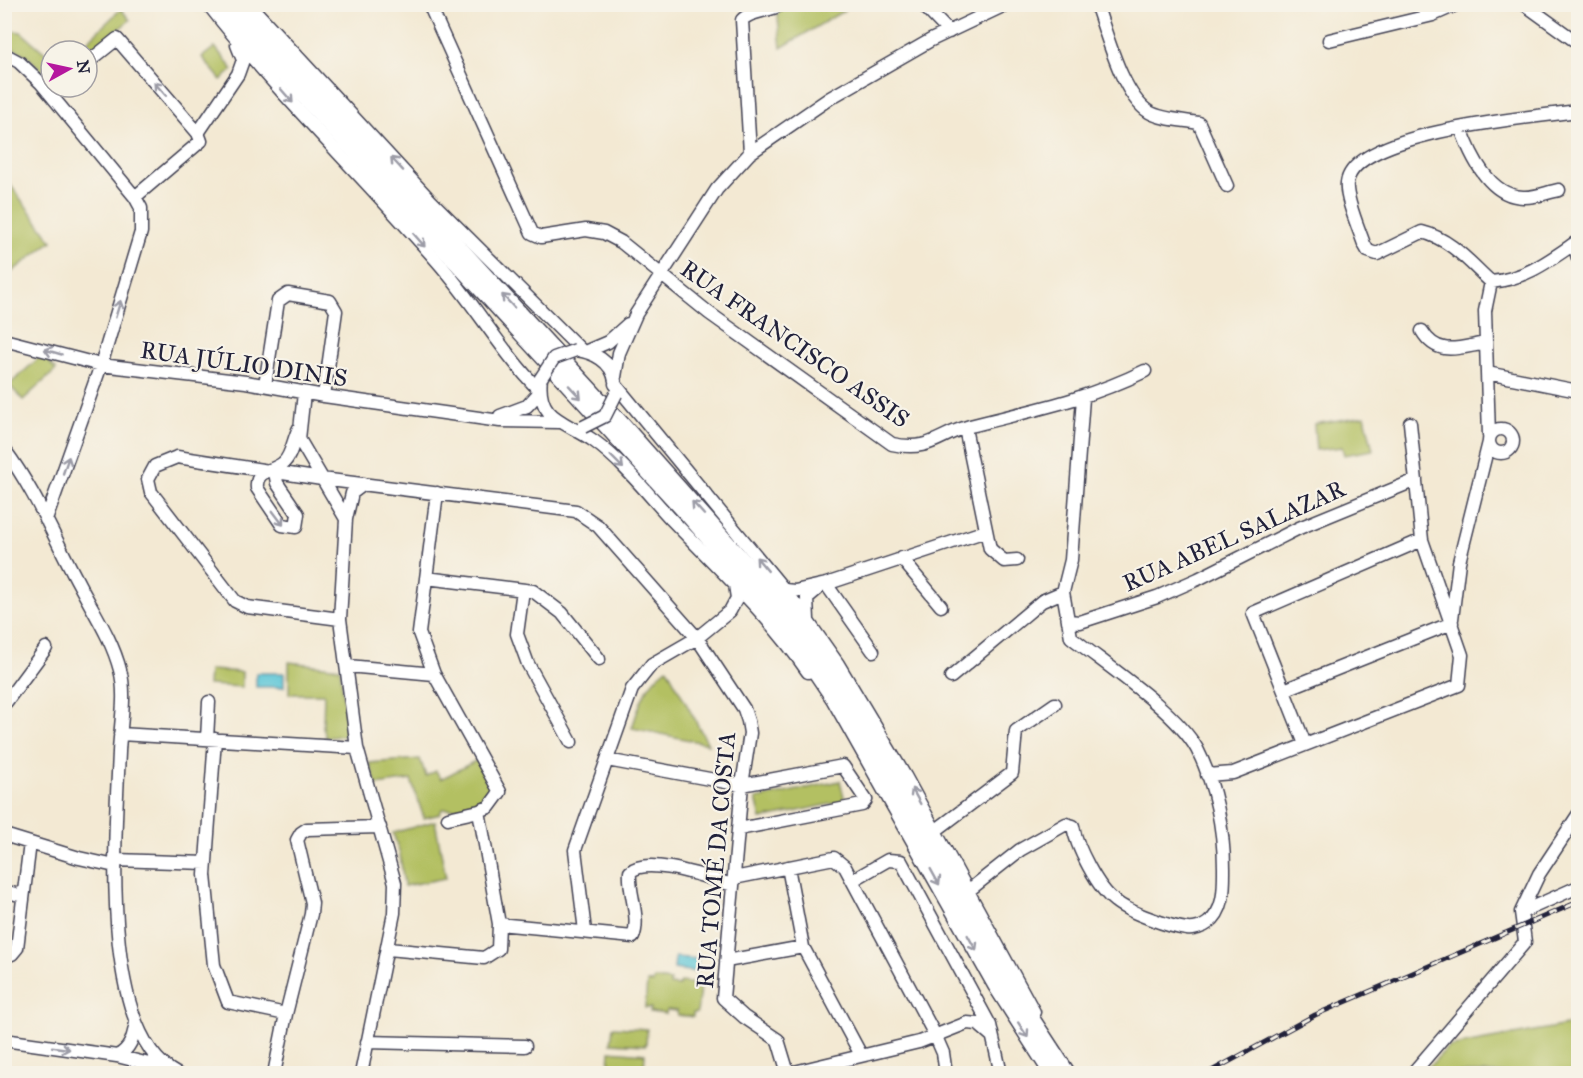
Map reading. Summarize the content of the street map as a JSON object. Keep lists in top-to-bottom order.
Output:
{
  "streets": {
    "street": [
      "RUA FRANCISCO ASSIS",
      "RUA JÚLIO DINIS",
      "RUA ABEL SALAZAR",
      "RUA TOMÉ DA COSTA"
    ]
  },
  "north": "right"
}
